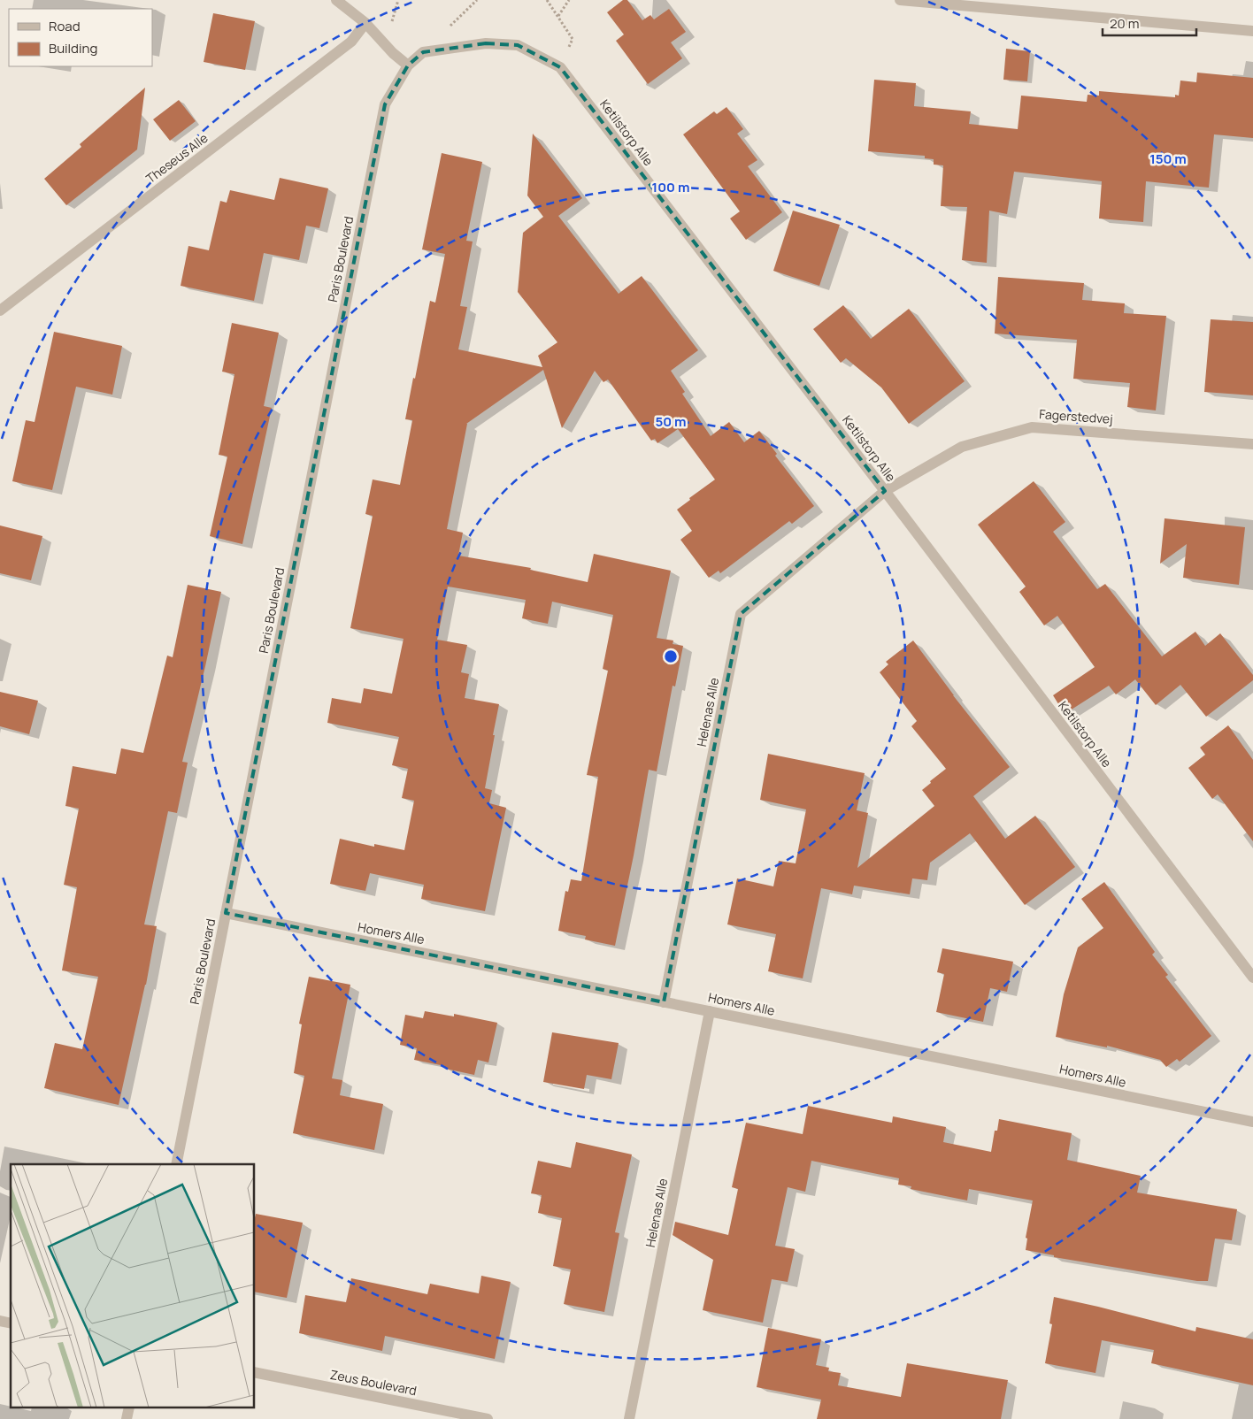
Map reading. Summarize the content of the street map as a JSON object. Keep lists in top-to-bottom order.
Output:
{
  "streets": {
    "street": [
      "Ketilstorp Alle",
      "Theseus Alle",
      "Paris Boulevard",
      "Fagerstedvej",
      "Helenas Alle",
      "Homers Alle",
      "Zeus Boulevard"
    ]
  },
  "crossings": [
    ["Ketilstorp Alle", "Paris Boulevard"],
    ["Ketilstorp Alle", "Fagerstedvej"],
    ["Ketilstorp Alle", "Helenas Alle"],
    ["Paris Boulevard", "Homers Alle"],
    ["Fagerstedvej", "Helenas Alle"],
    ["Helenas Alle", "Homers Alle"]
  ],
  "legend": ["Road", "Building"],
  "scale_bar": "20 m",
  "rings": ["150 m", "100 m", "50 m"]
}
